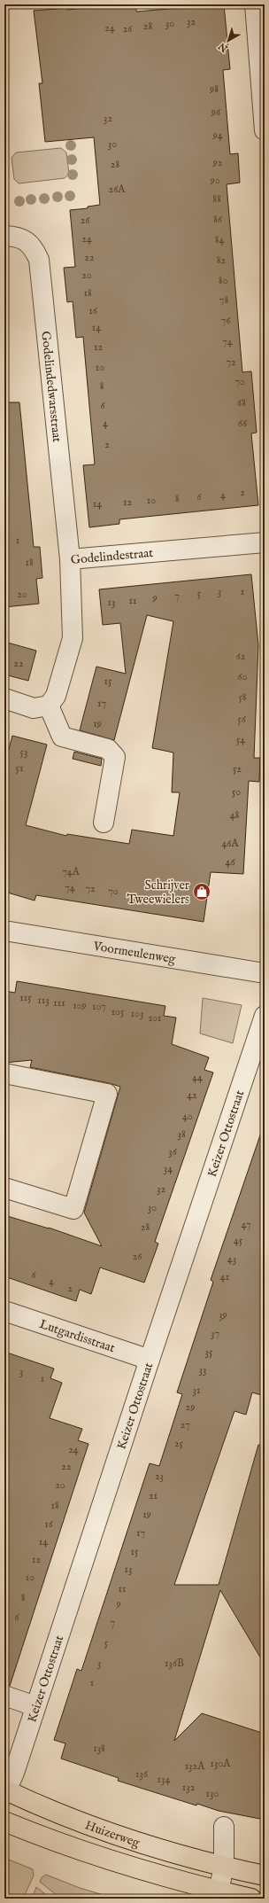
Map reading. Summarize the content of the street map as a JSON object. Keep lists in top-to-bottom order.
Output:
{
  "streets": {
    "main road": ["Huizerweg"],
    "street": [
      "Godelindedwarsstraat",
      "Godelindestraat",
      "Voormeulenweg",
      "Keizer Ottostraat",
      "Lutgardisstraat"
    ]
  },
  "crossings": [
    ["Godelindedwarsstraat", "Godelindestraat"],
    ["Keizer Ottostraat", "Lutgardisstraat"],
    ["Keizer Ottostraat", "Huizerweg"]
  ],
  "places": {
    "shop": ["Schrijver Tweewielers"]
  },
  "house_numbers": [
    "32",
    "30",
    "28",
    "24",
    "26",
    "98",
    "96",
    "32",
    "94",
    "30",
    "92",
    "28",
    "90",
    "26A",
    "88",
    "86",
    "26",
    "24",
    "84",
    "22",
    "82",
    "20",
    "80",
    "18",
    "78",
    "16",
    "76",
    "14",
    "74",
    "12",
    "72",
    "10",
    "70",
    "8",
    "68",
    "6",
    "4",
    "66",
    "2",
    "2",
    "4",
    "6",
    "8",
    "10",
    "12",
    "14",
    "1",
    "18",
    "3",
    "1",
    "5",
    "20",
    "7",
    "9",
    "11",
    "13",
    "62",
    "22",
    "60",
    "15",
    "58",
    "17",
    "56",
    "19",
    "54",
    "53",
    "51",
    "52",
    "50",
    "48",
    "46A",
    "46",
    "74A",
    "74",
    "72",
    "70",
    "115",
    "113",
    "111",
    "109",
    "107",
    "105",
    "103",
    "101",
    "44",
    "42",
    "40",
    "38",
    "36",
    "34",
    "32",
    "30",
    "47",
    "28",
    "45",
    "26",
    "43",
    "6",
    "41",
    "4",
    "2",
    "39",
    "37",
    "35",
    "33",
    "3",
    "1",
    "31",
    "29",
    "27",
    "25",
    "24",
    "22",
    "23",
    "20",
    "21",
    "18",
    "19",
    "16",
    "17",
    "14",
    "15",
    "12",
    "13",
    "10",
    "11",
    "8",
    "9",
    "6",
    "7",
    "5",
    "3",
    "136B",
    "1",
    "138",
    "130A",
    "132A",
    "136",
    "134",
    "132",
    "130"
  ],
  "north": "bottom left"
}
